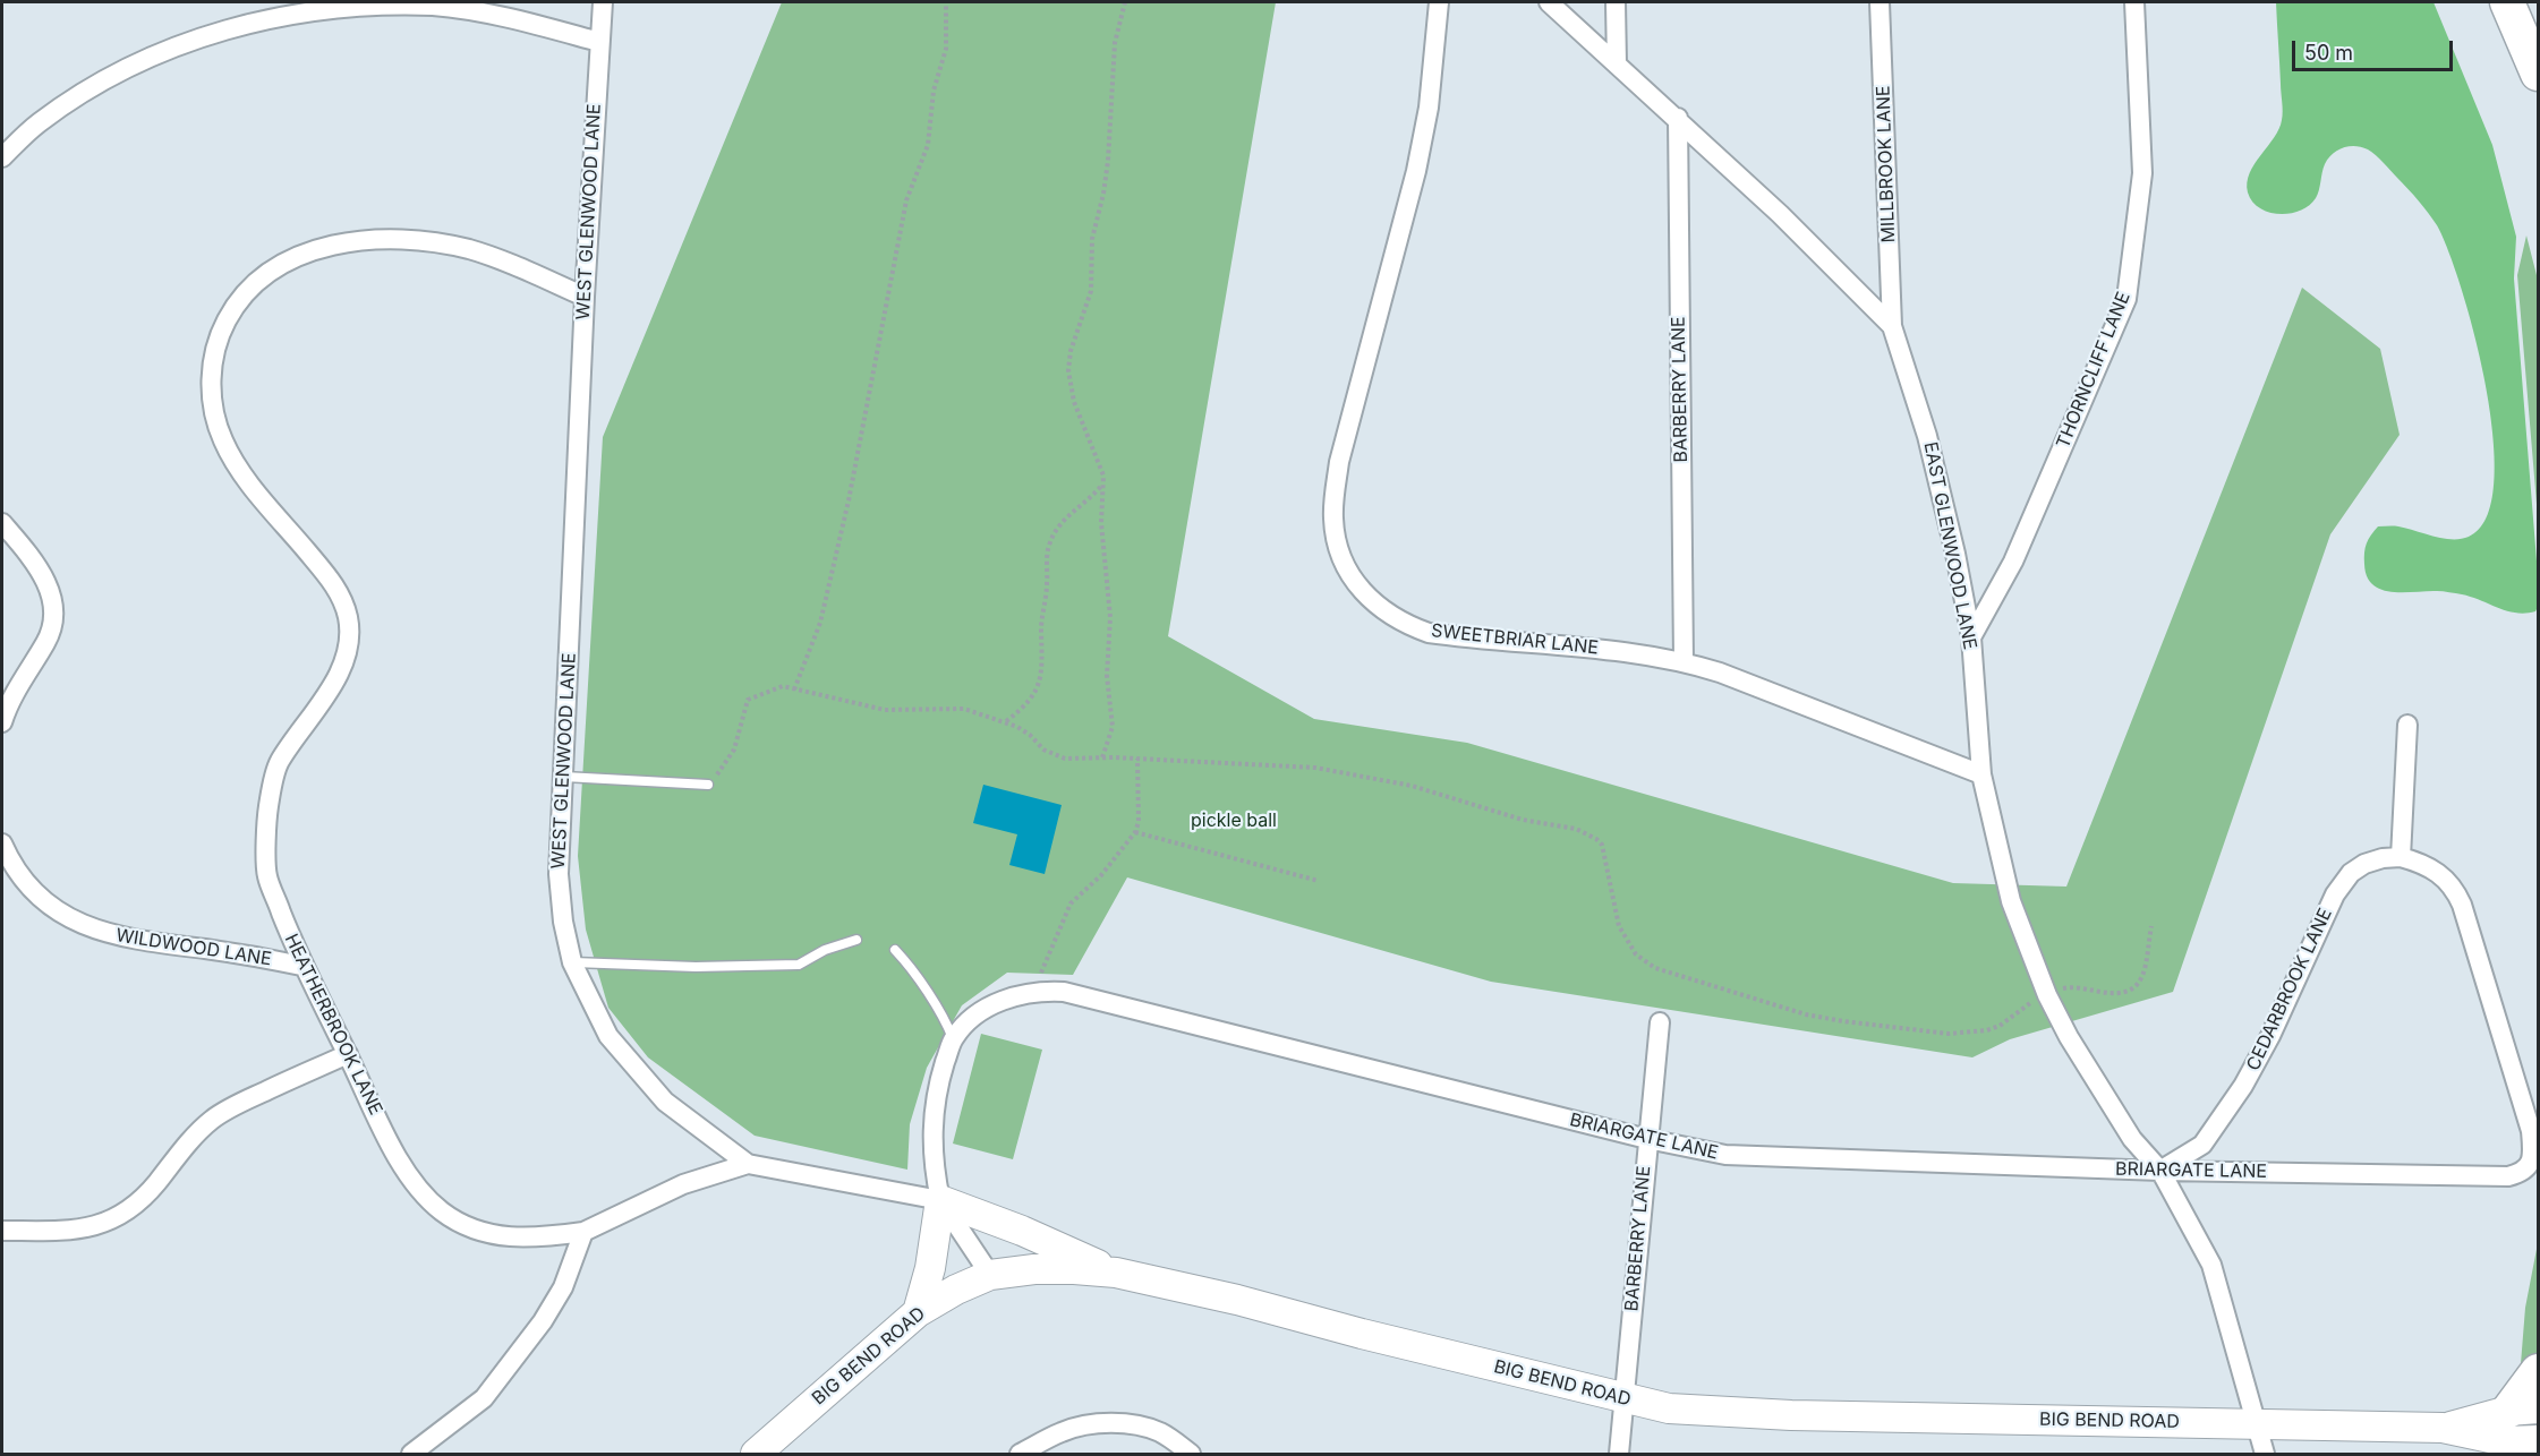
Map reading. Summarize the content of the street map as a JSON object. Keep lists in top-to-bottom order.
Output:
{
  "streets": {
    "main road": ["BIG BEND ROAD"],
    "street": [
      "MILLBROOK LANE",
      "WEST GLENWOOD LANE",
      "THORNCLIFF LANE",
      "BARBERRY LANE",
      "EAST GLENWOOD LANE",
      "SWEETBRIAR LANE",
      "WILDWOOD LANE",
      "CEDARBROOK LANE",
      "HEATHERBROOK LANE",
      "BRIARGATE LANE"
    ]
  },
  "crossings": [
    ["MILLBROOK LANE", "EAST GLENWOOD LANE"],
    ["WEST GLENWOOD LANE", "HEATHERBROOK LANE"],
    ["WEST GLENWOOD LANE", "BRIARGATE LANE"],
    ["THORNCLIFF LANE", "EAST GLENWOOD LANE"],
    ["BARBERRY LANE", "EAST GLENWOOD LANE"],
    ["BARBERRY LANE", "SWEETBRIAR LANE"],
    ["BARBERRY LANE", "BRIARGATE LANE"],
    ["BARBERRY LANE", "BIG BEND ROAD"],
    ["EAST GLENWOOD LANE", "SWEETBRIAR LANE"],
    ["EAST GLENWOOD LANE", "CEDARBROOK LANE"],
    ["EAST GLENWOOD LANE", "BRIARGATE LANE"],
    ["EAST GLENWOOD LANE", "BIG BEND ROAD"],
    ["WILDWOOD LANE", "HEATHERBROOK LANE"],
    ["CEDARBROOK LANE", "BRIARGATE LANE"]
  ],
  "parks": ["pickle ball"],
  "scale_bar": "50 m"
}
